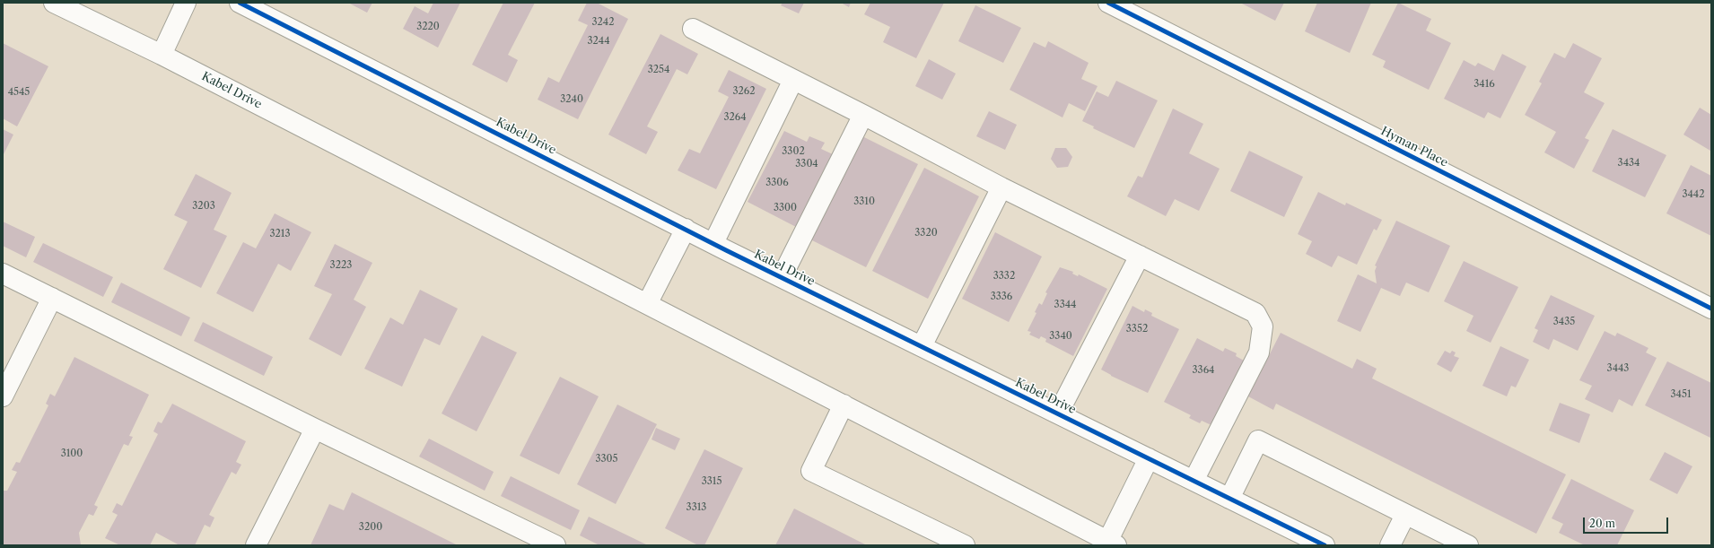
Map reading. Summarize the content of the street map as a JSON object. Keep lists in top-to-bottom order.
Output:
{
  "streets": {
    "street": ["Kabel Drive", "Hyman Place"]
  },
  "house_numbers": [
    "3242",
    "3220",
    "3244",
    "3254",
    "3416",
    "3262",
    "4545",
    "3240",
    "3264",
    "3302",
    "3434",
    "3304",
    "3306",
    "3442",
    "3310",
    "3203",
    "3300",
    "3320",
    "3213",
    "3223",
    "3332",
    "3336",
    "3344",
    "3435",
    "3352",
    "3340",
    "3443",
    "3364",
    "3451",
    "3100",
    "3305",
    "3315",
    "3313",
    "3200"
  ],
  "scale_bar": "20 m"
}
